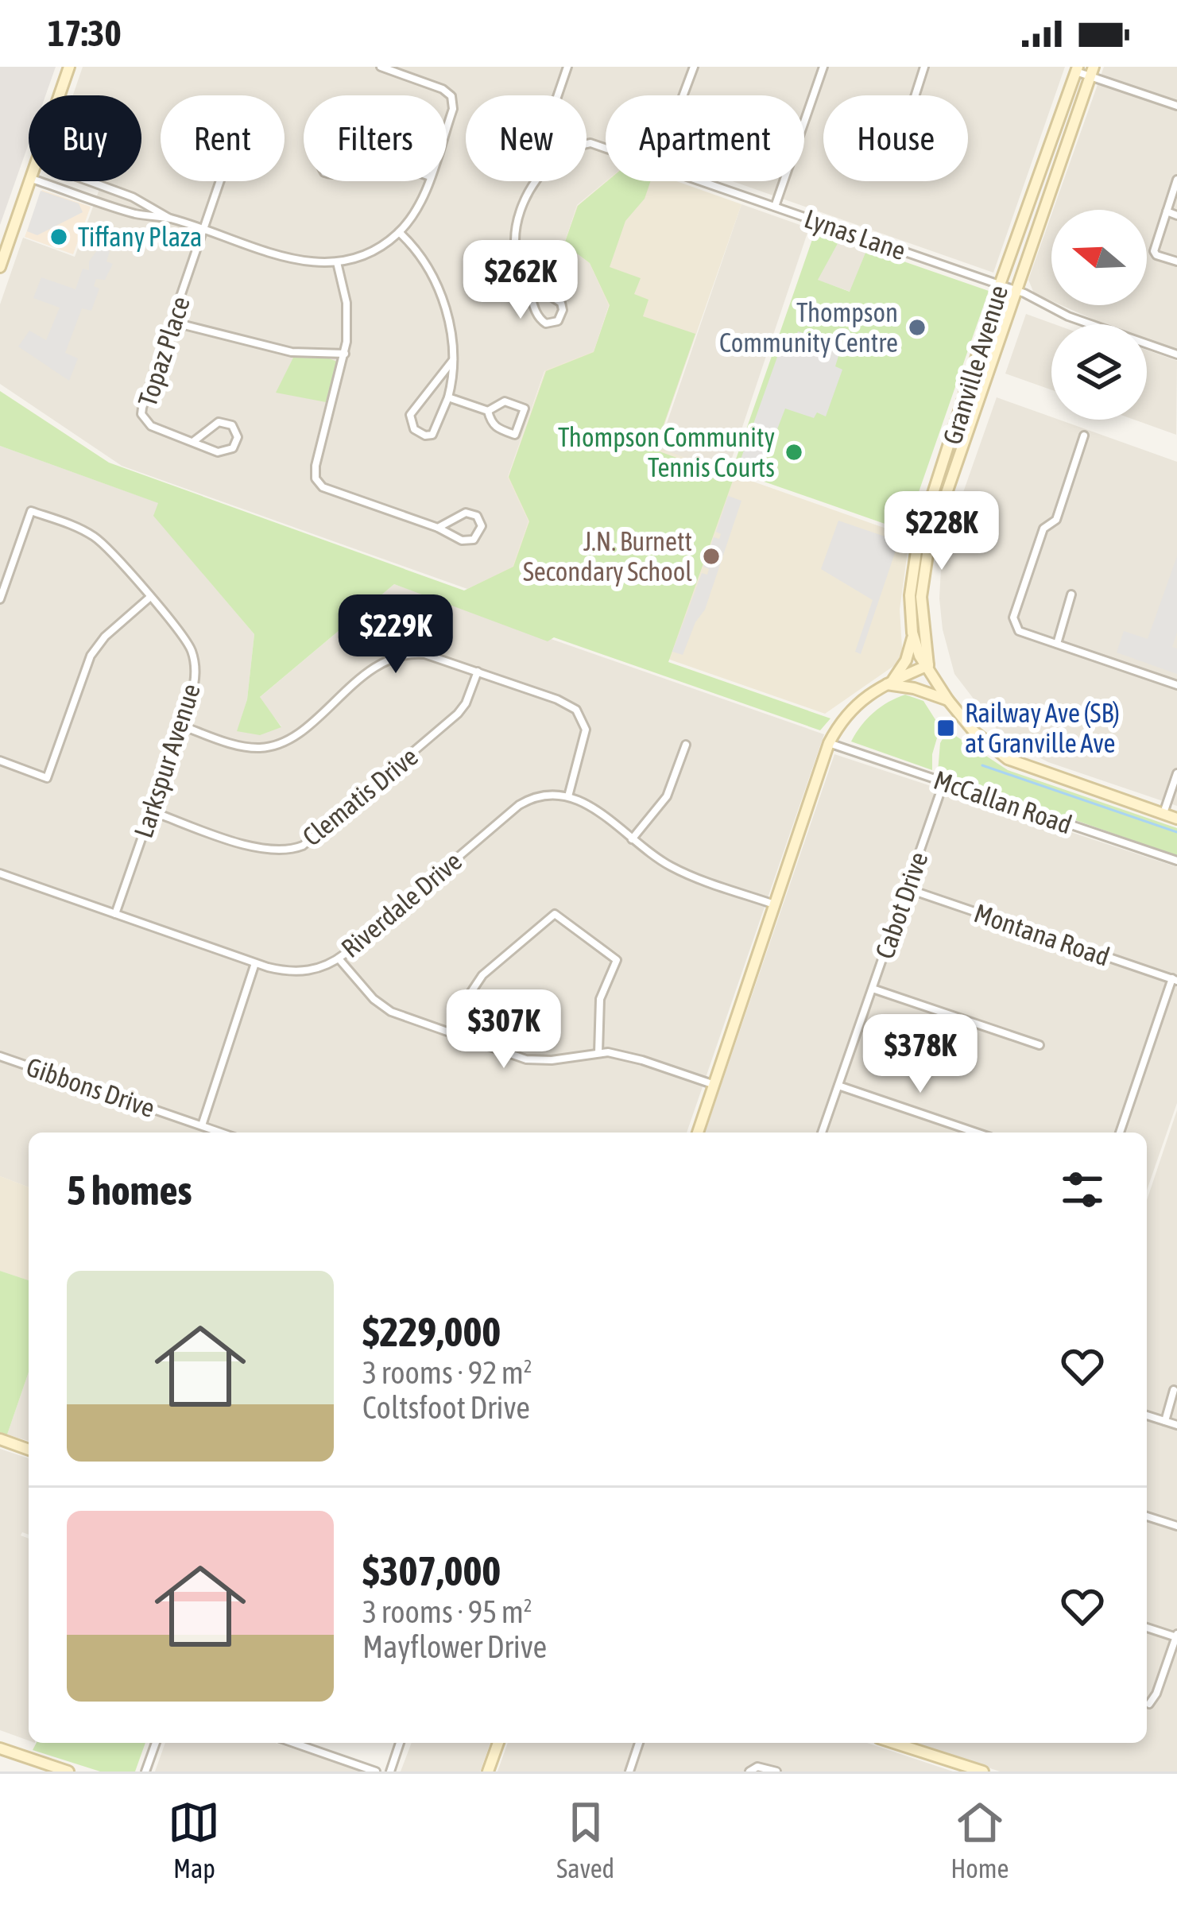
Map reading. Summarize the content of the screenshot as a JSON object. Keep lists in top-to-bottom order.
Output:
{
  "streets": {
    "main road": ["Granville Avenue"],
    "street": [
      "Lynas Lane",
      "Topaz Place",
      "Larkspur Avenue",
      "Clematis Drive",
      "McCallan Road",
      "Riverdale Drive",
      "Cabot Drive",
      "Montana Road",
      "Gibbons Drive"
    ]
  },
  "crossings": [
    ["Lynas Lane", "Granville Avenue"],
    ["Larkspur Avenue", "Clematis Drive"],
    ["Larkspur Avenue", "Riverdale Drive"],
    ["McCallan Road", "Cabot Drive"],
    ["Cabot Drive", "Montana Road"]
  ],
  "places": {
    "other": [
      "Tiffany Plaza",
      "Thompson Community Centre",
      "Thompson Community Tennis Courts",
      "J.N. Burnett Secondary School"
    ],
    "transit": ["Railway Ave (SB) at Granville Ave"]
  },
  "north": "left",
  "page": {
    "status": "17:30",
    "chip": [
      "Buy",
      "Rent",
      "Filters",
      "New",
      "Apartment",
      "House"
    ],
    "price": [
      "$262K",
      "$228K",
      "$229K",
      "$307K",
      "$378K"
    ],
    "heading": "5 homes",
    "list": [
      {
        "name": "$229,000",
        "note": "3 rooms · 92 m² · Coltsfoot Drive"
      },
      {
        "name": "$307,000",
        "note": "3 rooms · 95 m² · Mayflower Drive"
      }
    ],
    "tabs": ["Map", "Saved", "Home"]
  }
}
